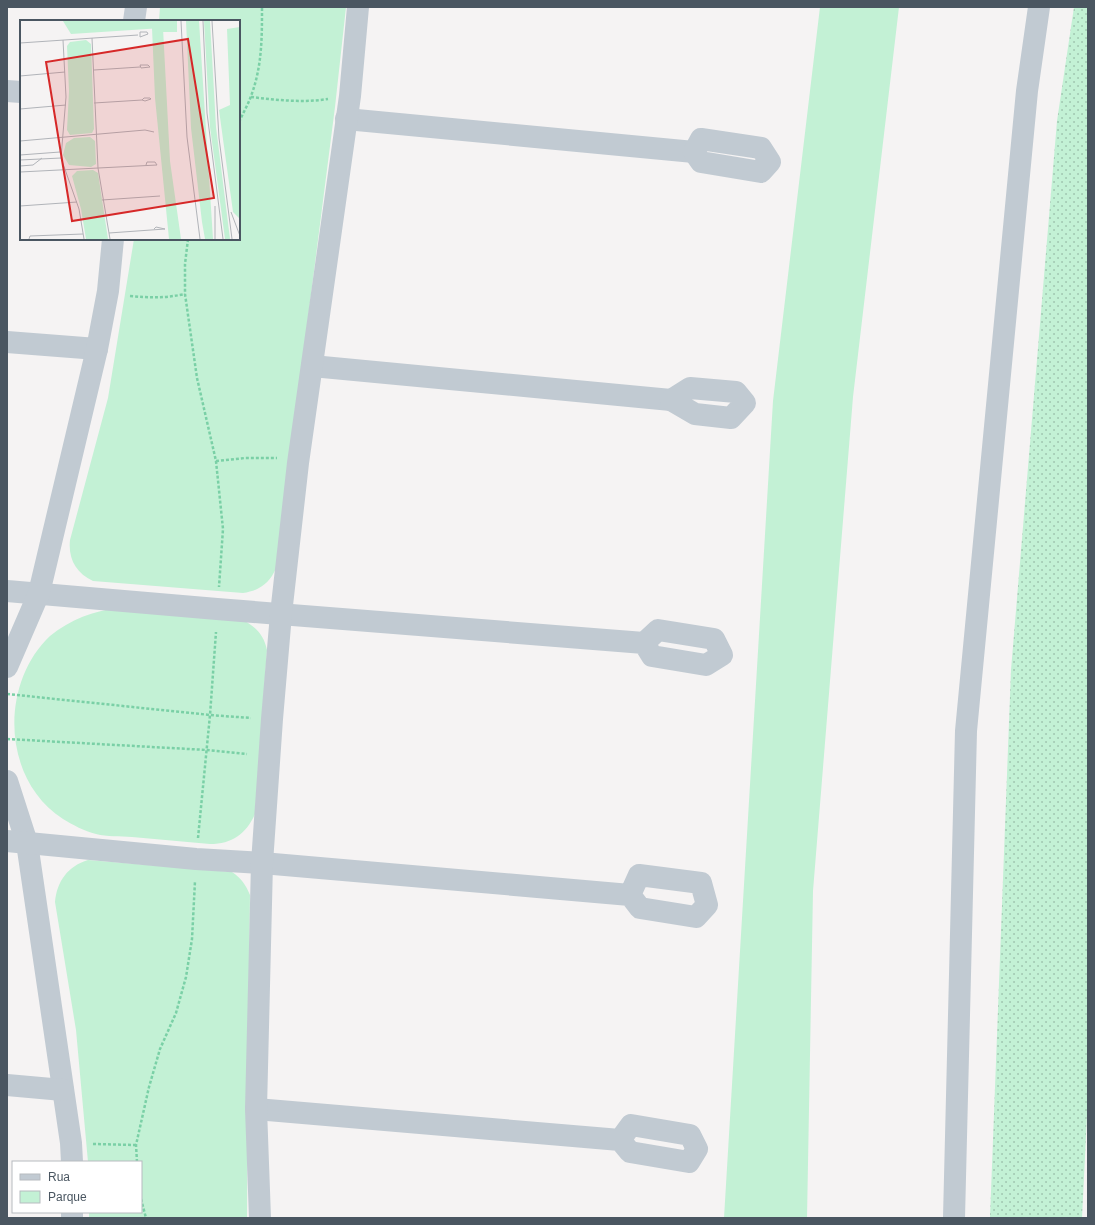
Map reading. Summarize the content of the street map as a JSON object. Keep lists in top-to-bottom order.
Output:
{
  "legend": ["Rua", "Parque"]
}
